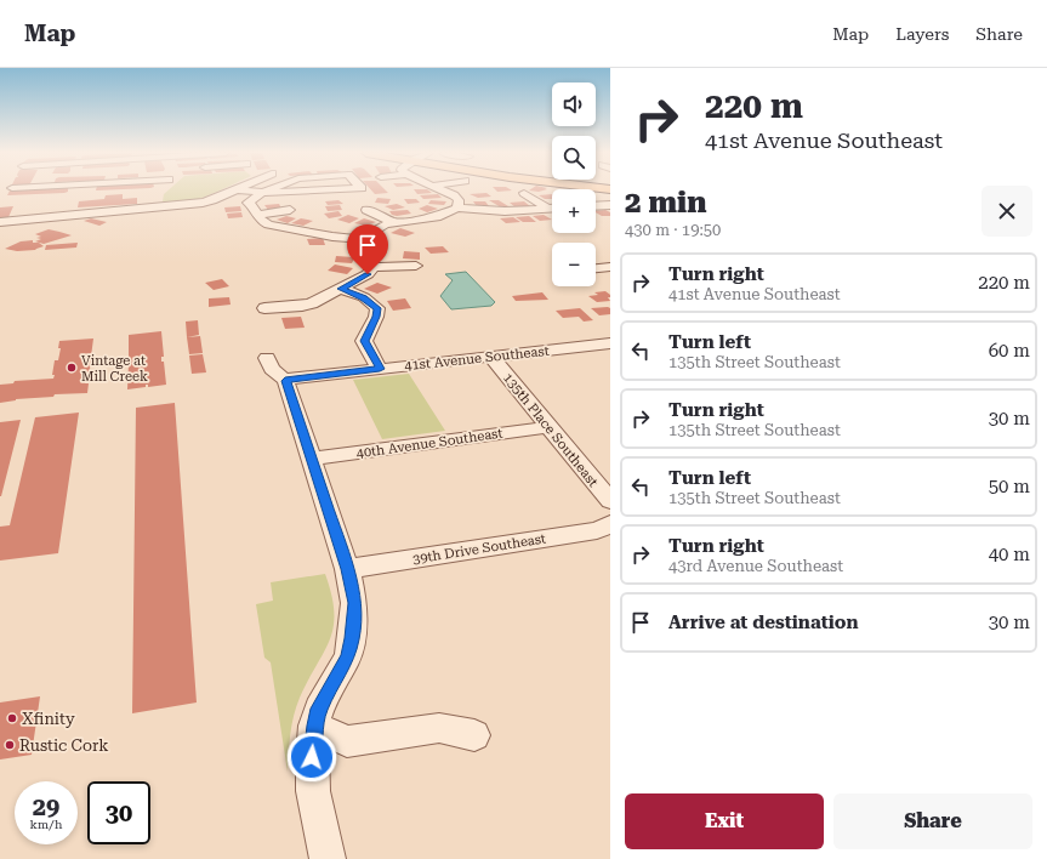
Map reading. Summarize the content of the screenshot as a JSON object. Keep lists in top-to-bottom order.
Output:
{
  "streets": {
    "street": [
      "41st Avenue Southeast",
      "135th Place Southeast",
      "40th Avenue Southeast",
      "39th Drive Southeast"
    ]
  },
  "crossings": [
    ["41st Avenue Southeast", "135th Place Southeast"],
    ["135th Place Southeast", "40th Avenue Southeast"]
  ],
  "places": ["Vintage at Mill Creek", "Xfinity", "Rustic Cork"],
  "page": {
    "header": "Map",
    "nav": ["Map", "Layers", "Share"],
    "turn": ["220 m", "41st Avenue Southeast"],
    "map_buttons": ["+", "−"],
    "heading": ["2 min", "430 m · 19:50"],
    "list": [
      {
        "name": "Turn right",
        "note": "41st Avenue Southeast",
        "value": "220 m"
      },
      {
        "name": "Turn left",
        "note": "135th Street Southeast",
        "value": "60 m"
      },
      {
        "name": "Turn right",
        "note": "135th Street Southeast",
        "value": "30 m"
      },
      {
        "name": "Turn left",
        "note": "135th Street Southeast",
        "value": "50 m"
      },
      {
        "name": "Turn right",
        "note": "43rd Avenue Southeast",
        "value": "40 m"
      },
      {
        "name": "Arrive at destination",
        "value": "30 m"
      }
    ],
    "speed": "29 km/h",
    "limit": "30",
    "buttons": ["Exit", "Share"]
  }
}
